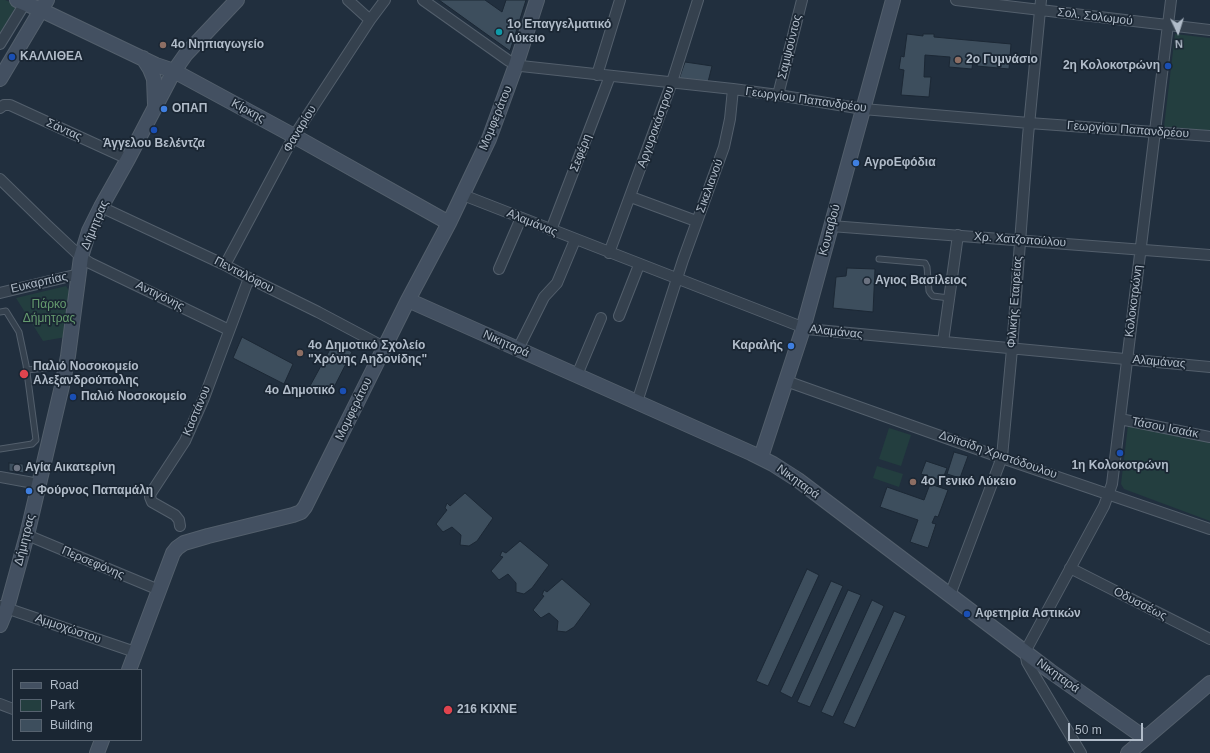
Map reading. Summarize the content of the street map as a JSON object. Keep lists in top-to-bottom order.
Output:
{
  "streets": {
    "street": [
      "Σολ. Σολωμού",
      "Σαμψούντος",
      "Γεωργίου Παπανδρέου",
      "Κίρκης",
      "Μομφεράτου",
      "Αργυροκάστρου",
      "Φαναρίου",
      "Σάντας",
      "Σεφέρη",
      "Σικελιανού",
      "Αλαμάνας",
      "Δήμητρας",
      "Κουταβού",
      "Χρ. Χατζοπούλου",
      "Πενταλόφου",
      "Ευκαρπίας",
      "Αντιγόνης",
      "Κολοκοτρώνη",
      "Φιλικής Εταιρείας",
      "Νικηταρά",
      "Καστάνου",
      "Τάσου Ισαάκ",
      "Δοϊτσίδη Χριστόδουλου",
      "Περσεφόνης",
      "Οδυσσέως",
      "Αμμοχώστου"
    ]
  },
  "crossings": [
    ["Σολ. Σολωμού", "Κολοκοτρώνη"],
    ["Σολ. Σολωμού", "Φιλικής Εταιρείας"],
    ["Σαμψούντος", "Γεωργίου Παπανδρέου"],
    ["Γεωργίου Παπανδρέου", "Μομφεράτου"],
    ["Γεωργίου Παπανδρέου", "Αργυροκάστρου"],
    ["Γεωργίου Παπανδρέου", "Σεφέρη"],
    ["Γεωργίου Παπανδρέου", "Σικελιανού"],
    ["Γεωργίου Παπανδρέου", "Κουταβού"],
    ["Γεωργίου Παπανδρέου", "Κολοκοτρώνη"],
    ["Γεωργίου Παπανδρέου", "Φιλικής Εταιρείας"],
    ["Κίρκης", "Μομφεράτου"],
    ["Κίρκης", "Φαναρίου"],
    ["Κίρκης", "Δήμητρας"],
    ["Μομφεράτου", "Αλαμάνας"],
    ["Μομφεράτου", "Πενταλόφου"],
    ["Μομφεράτου", "Νικηταρά"],
    ["Μομφεράτου", "Περσεφόνης"],
    ["Μομφεράτου", "Αμμοχώστου"],
    ["Αργυροκάστρου", "Αλαμάνας"],
    ["Φαναρίου", "Πενταλόφου"],
    ["Σάντας", "Δήμητρας"],
    ["Σεφέρη", "Αλαμάνας"],
    ["Σικελιανού", "Αλαμάνας"],
    ["Σικελιανού", "Νικηταρά"],
    ["Αλαμάνας", "Κουταβού"],
    ["Αλαμάνας", "Κολοκοτρώνη"],
    ["Αλαμάνας", "Φιλικής Εταιρείας"],
    ["Δήμητρας", "Πενταλόφου"],
    ["Δήμητρας", "Ευκαρπίας"],
    ["Δήμητρας", "Αντιγόνης"],
    ["Δήμητρας", "Περσεφόνης"],
    ["Δήμητρας", "Αμμοχώστου"],
    ["Κουταβού", "Χρ. Χατζοπούλου"],
    ["Κουταβού", "Νικηταρά"],
    ["Κουταβού", "Δοϊτσίδη Χριστόδουλου"],
    ["Χρ. Χατζοπούλου", "Κολοκοτρώνη"],
    ["Χρ. Χατζοπούλου", "Φιλικής Εταιρείας"],
    ["Πενταλόφου", "Καστάνου"],
    ["Αντιγόνης", "Καστάνου"],
    ["Κολοκοτρώνη", "Νικηταρά"],
    ["Κολοκοτρώνη", "Τάσου Ισαάκ"],
    ["Κολοκοτρώνη", "Δοϊτσίδη Χριστόδουλου"],
    ["Κολοκοτρώνη", "Οδυσσέως"],
    ["Φιλικής Εταιρείας", "Νικηταρά"],
    ["Φιλικής Εταιρείας", "Δοϊτσίδη Χριστόδουλου"]
  ],
  "parks": ["Πάρκο Δήμητρας"],
  "places": [
    "1ο Επαγγελματικό Λύκειο",
    "4ο Νηπιαγωγείο",
    "ΚΑΛΛΙΘΕΑ",
    "2ο Γυμνάσιο",
    "2η Κολοκοτρώνη",
    "ΟΠΑΠ",
    "Άγγελου Βελέντζα",
    "ΑγροΕφόδια",
    "Αγιος Βασίλειος",
    "Καραλής",
    "4ο Δημοτικό Σχολείο \"Χρόνης Αηδονίδης\"",
    "Παλιό Νοσοκομείο Αλεξανδρούπολης",
    "4ο Δημοτικό",
    "Παλιό Νοσοκομείο",
    "1η Κολοκοτρώνη",
    "Αγία Αικατερίνη",
    "4ο Γενικό Λύκειο",
    "Φούρνος Παπαμάλη",
    "Αφετηρία Αστικών",
    "216 ΚΙΧΝΕ"
  ],
  "legend": ["Road", "Park", "Building"],
  "scale_bar": "50 m",
  "north": "bottom"
}
